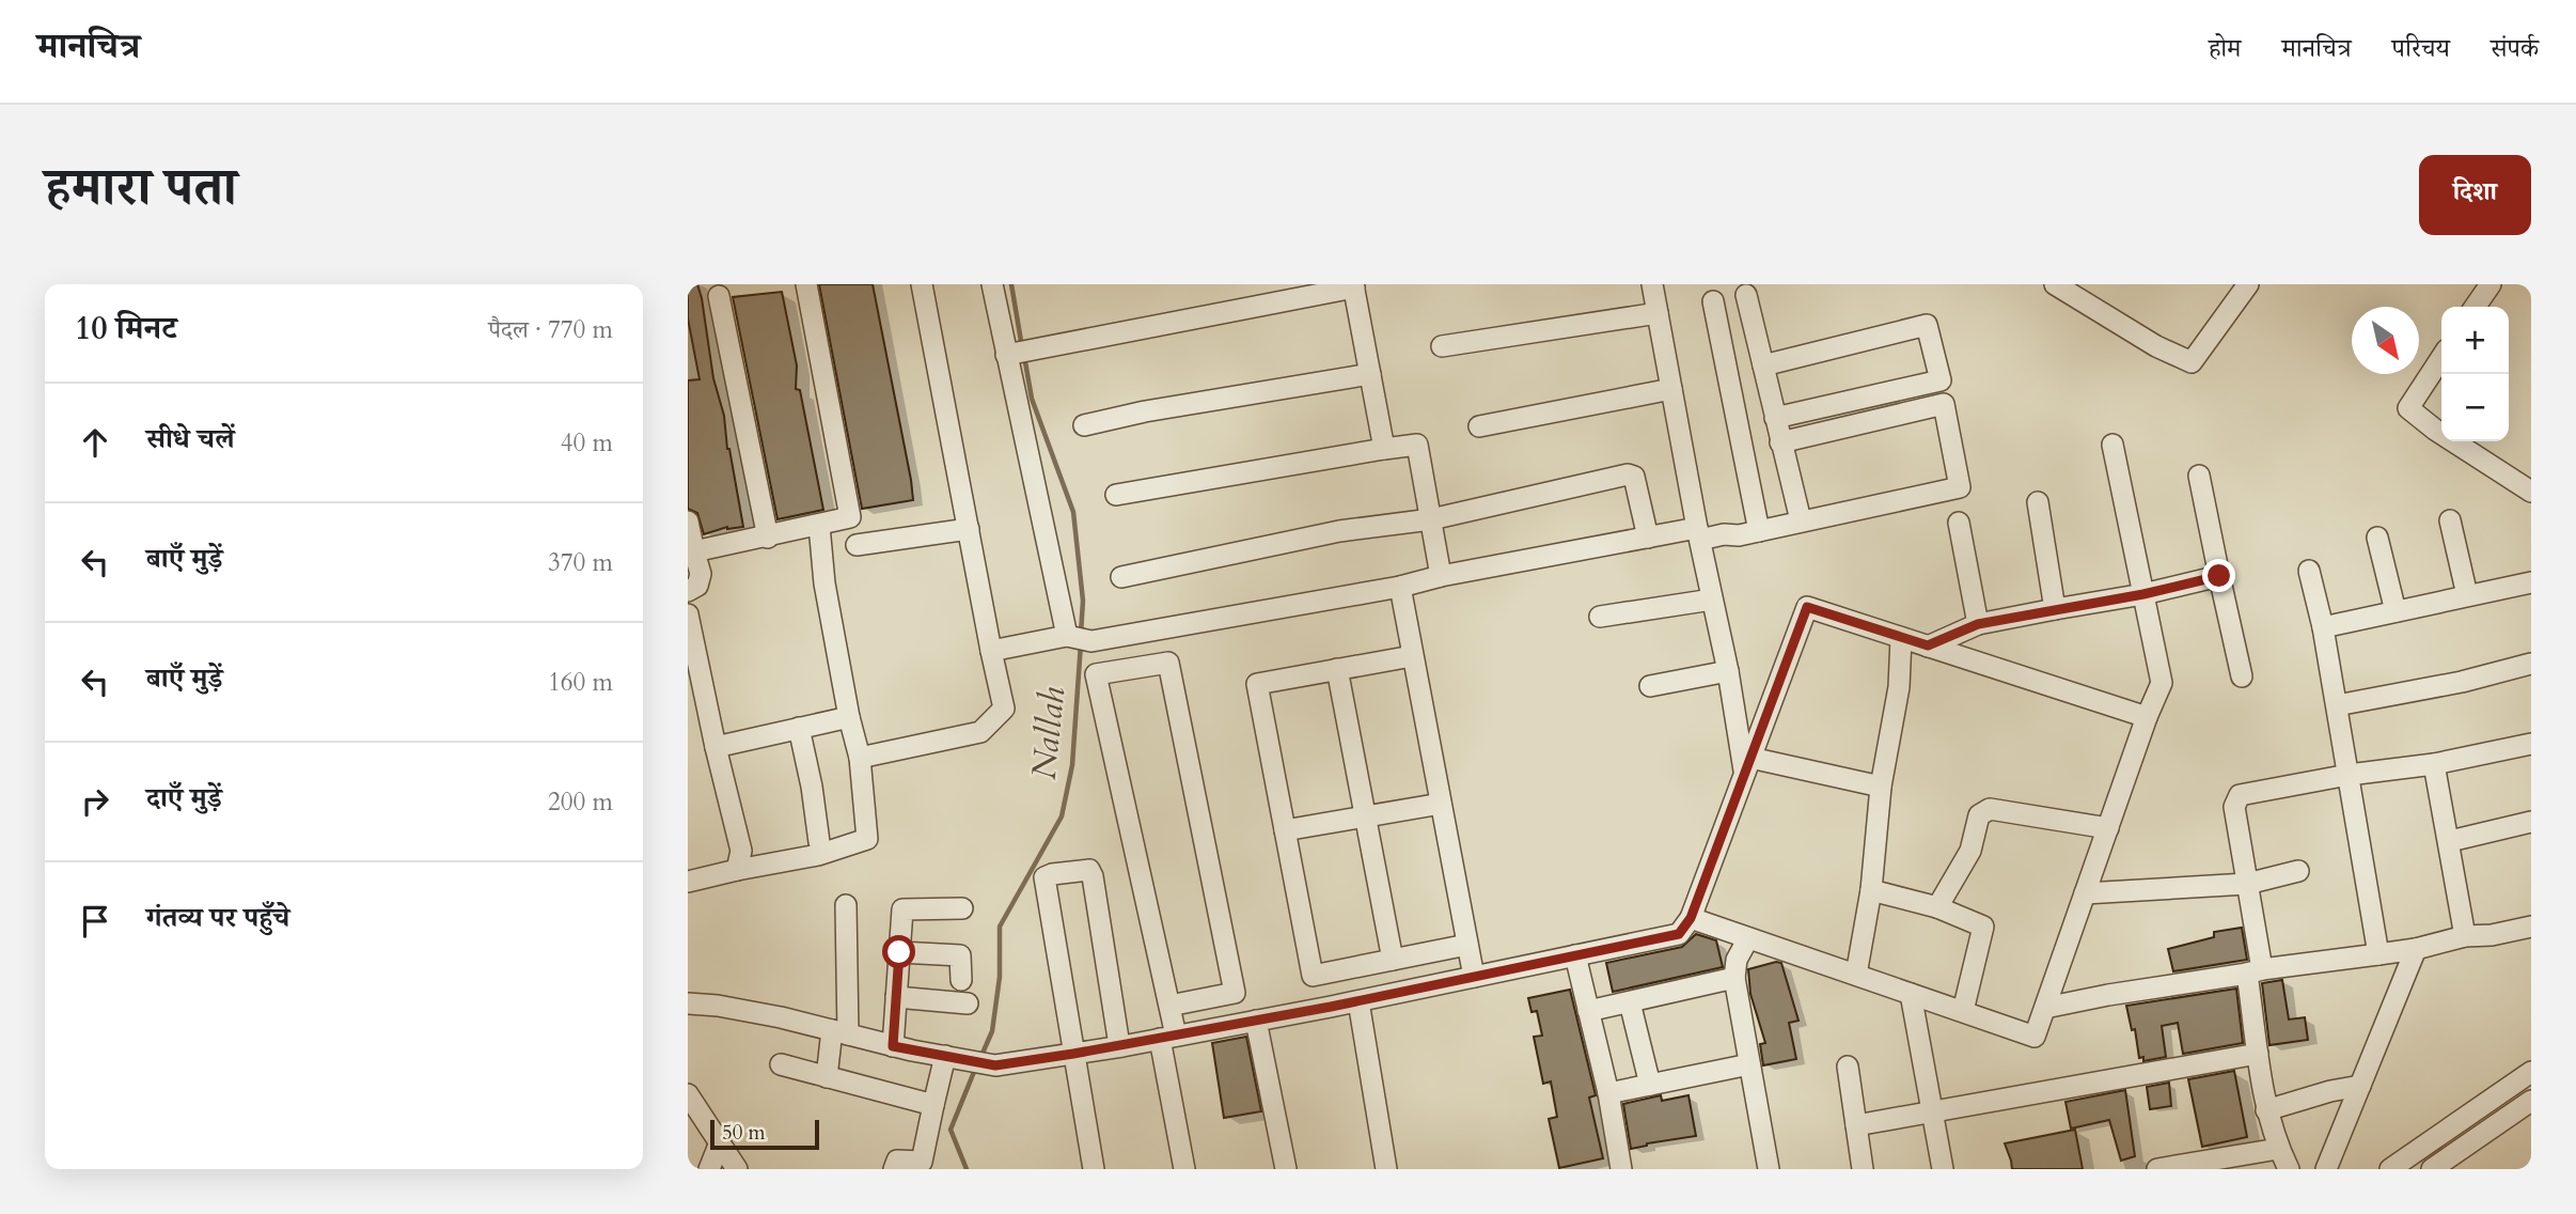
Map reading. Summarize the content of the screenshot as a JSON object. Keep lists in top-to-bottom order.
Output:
{
  "water": ["Nallah"],
  "scale_bar": "50 m",
  "north": "bottom right",
  "page": {
    "header": "मानचित्र",
    "nav": [
      "होम",
      "मानचित्र",
      "परिचय",
      "संपर्क"
    ],
    "title": "हमारा पता",
    "buttons": "दिशा",
    "heading": ["10 मिनट", "पैदल · 770 m"],
    "map_buttons": ["+", "−"],
    "list": [
      ["सीधे चलें", "40 m"],
      ["बाएँ मुड़ें", "370 m"],
      ["बाएँ मुड़ें", "160 m"],
      ["दाएँ मुड़ें", "200 m"],
      "गंतव्य पर पहुँचे"
    ],
    "scale": "50 m"
  }
}
